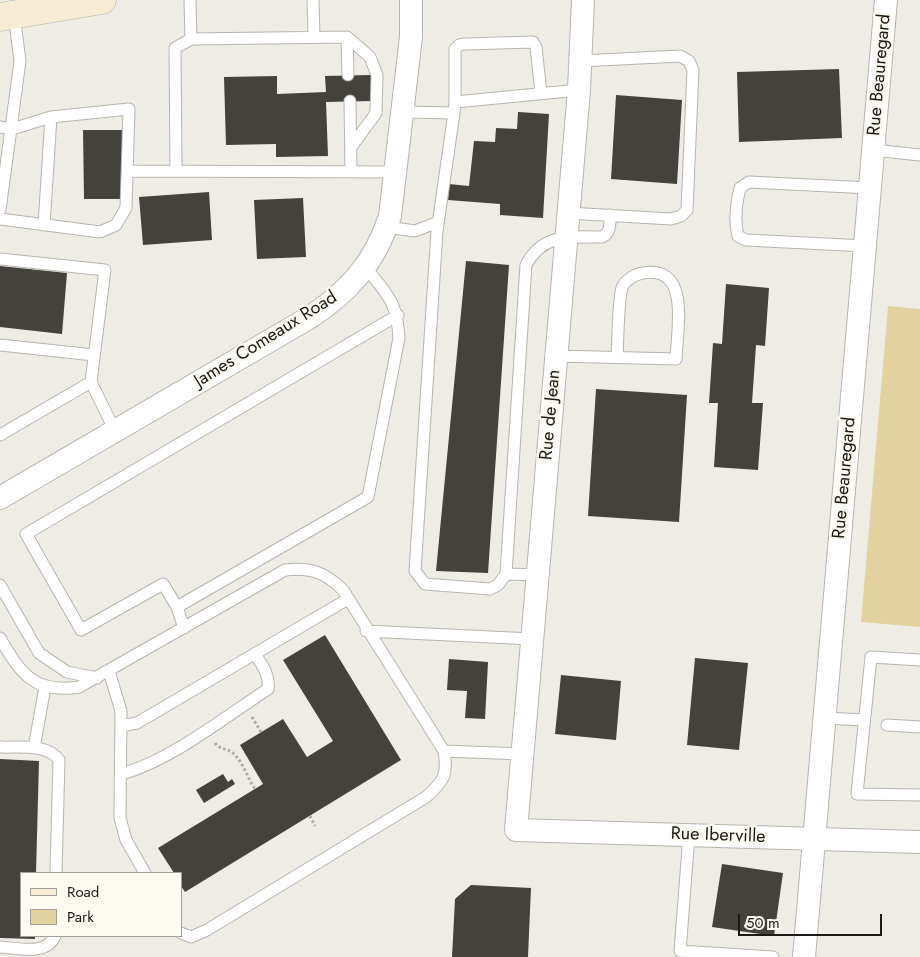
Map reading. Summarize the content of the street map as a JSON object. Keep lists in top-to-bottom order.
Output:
{
  "streets": {
    "street": [
      "Rue Beauregard",
      "James Comeaux Road",
      "Rue de Jean",
      "Rue Iberville"
    ]
  },
  "crossings": [
    ["Rue Beauregard", "Rue Iberville"],
    ["Rue de Jean", "Rue Iberville"]
  ],
  "legend": ["Road", "Park"],
  "scale_bar": "50 m"
}
